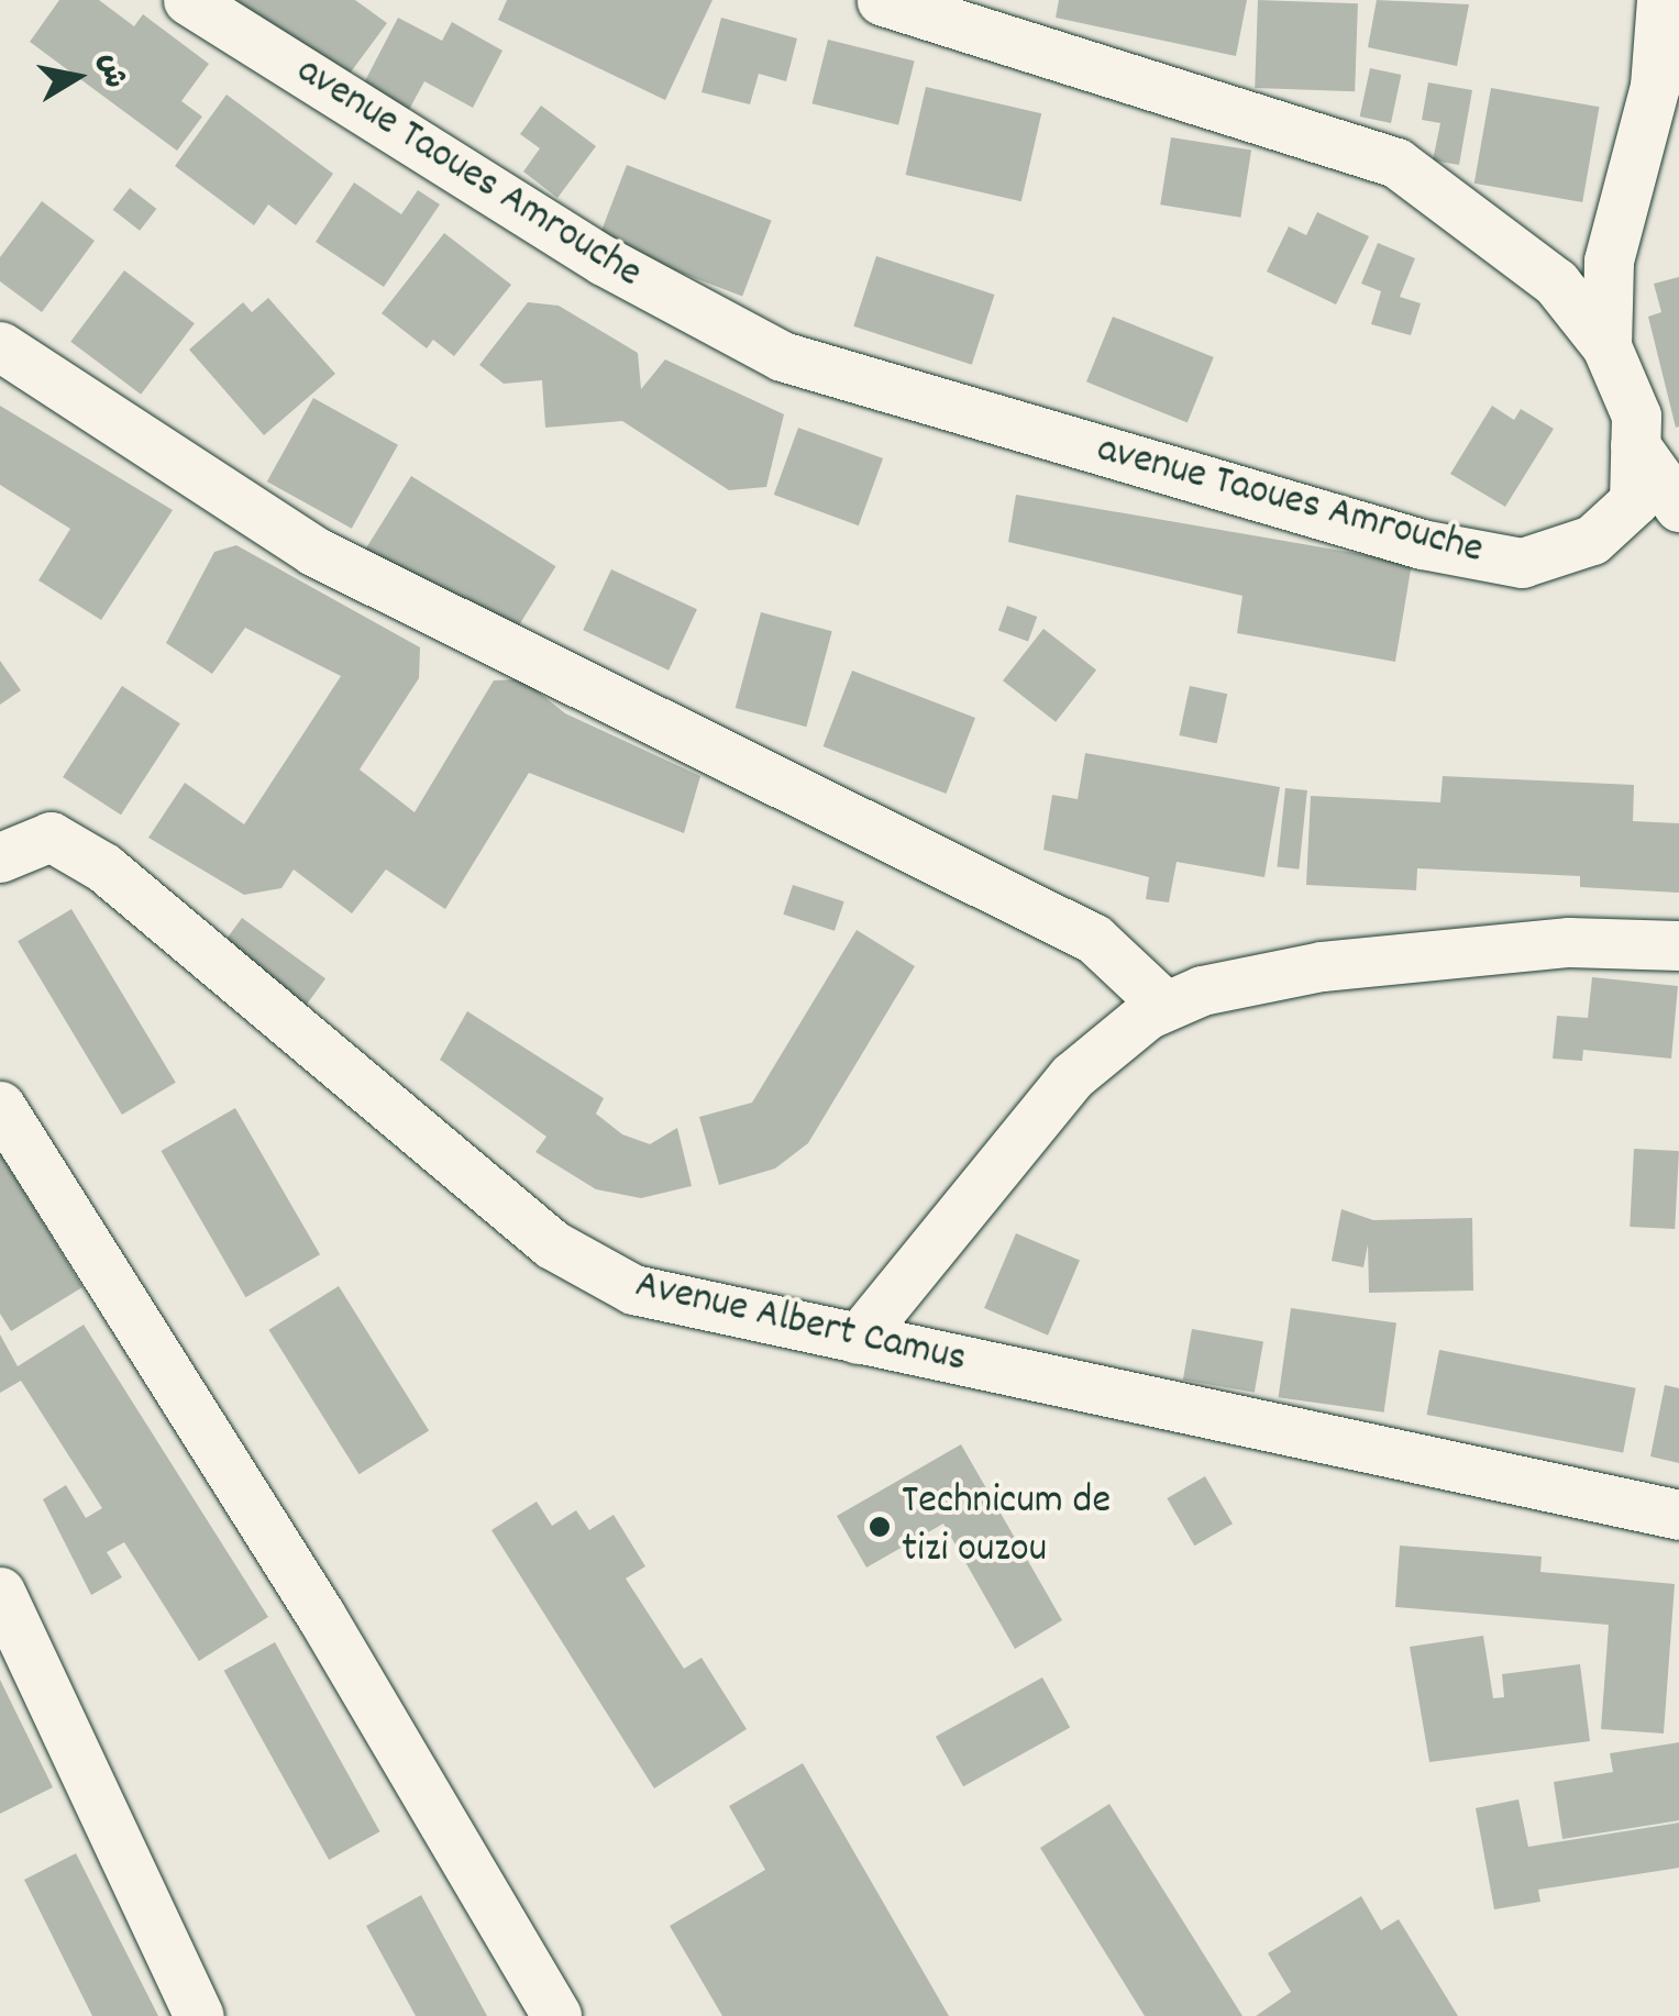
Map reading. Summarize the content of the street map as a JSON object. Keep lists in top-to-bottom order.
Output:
{
  "streets": {
    "street": ["avenue Taoues Amrouche", "Avenue Albert Camus"]
  },
  "places": ["Technicum de tizi ouzou"],
  "north": "right"
}
